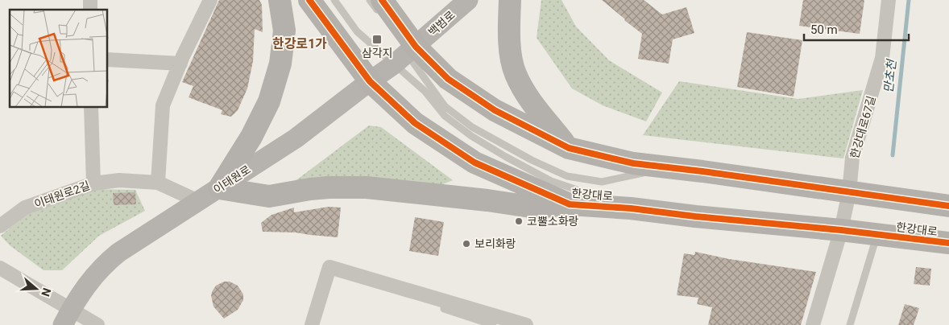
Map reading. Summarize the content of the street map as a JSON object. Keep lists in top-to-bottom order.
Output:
{
  "streets": {
    "main road": ["백범로", "이태원로", "한강대로"],
    "street": ["한강대로67길", "이태원로2길"]
  },
  "crossings": [
    ["백범로", "이태원로"],
    ["한강대로67길", "한강대로"],
    ["이태원로", "이태원로2길"],
    ["이태원로", "한강대로"]
  ],
  "districts": ["한강로1가"],
  "water": ["만초천"],
  "places": {
    "transit": ["삼각지"],
    "other": ["코뿔소화랑", "보리화랑"]
  },
  "scale_bar": "50 m",
  "north": "right"
}
